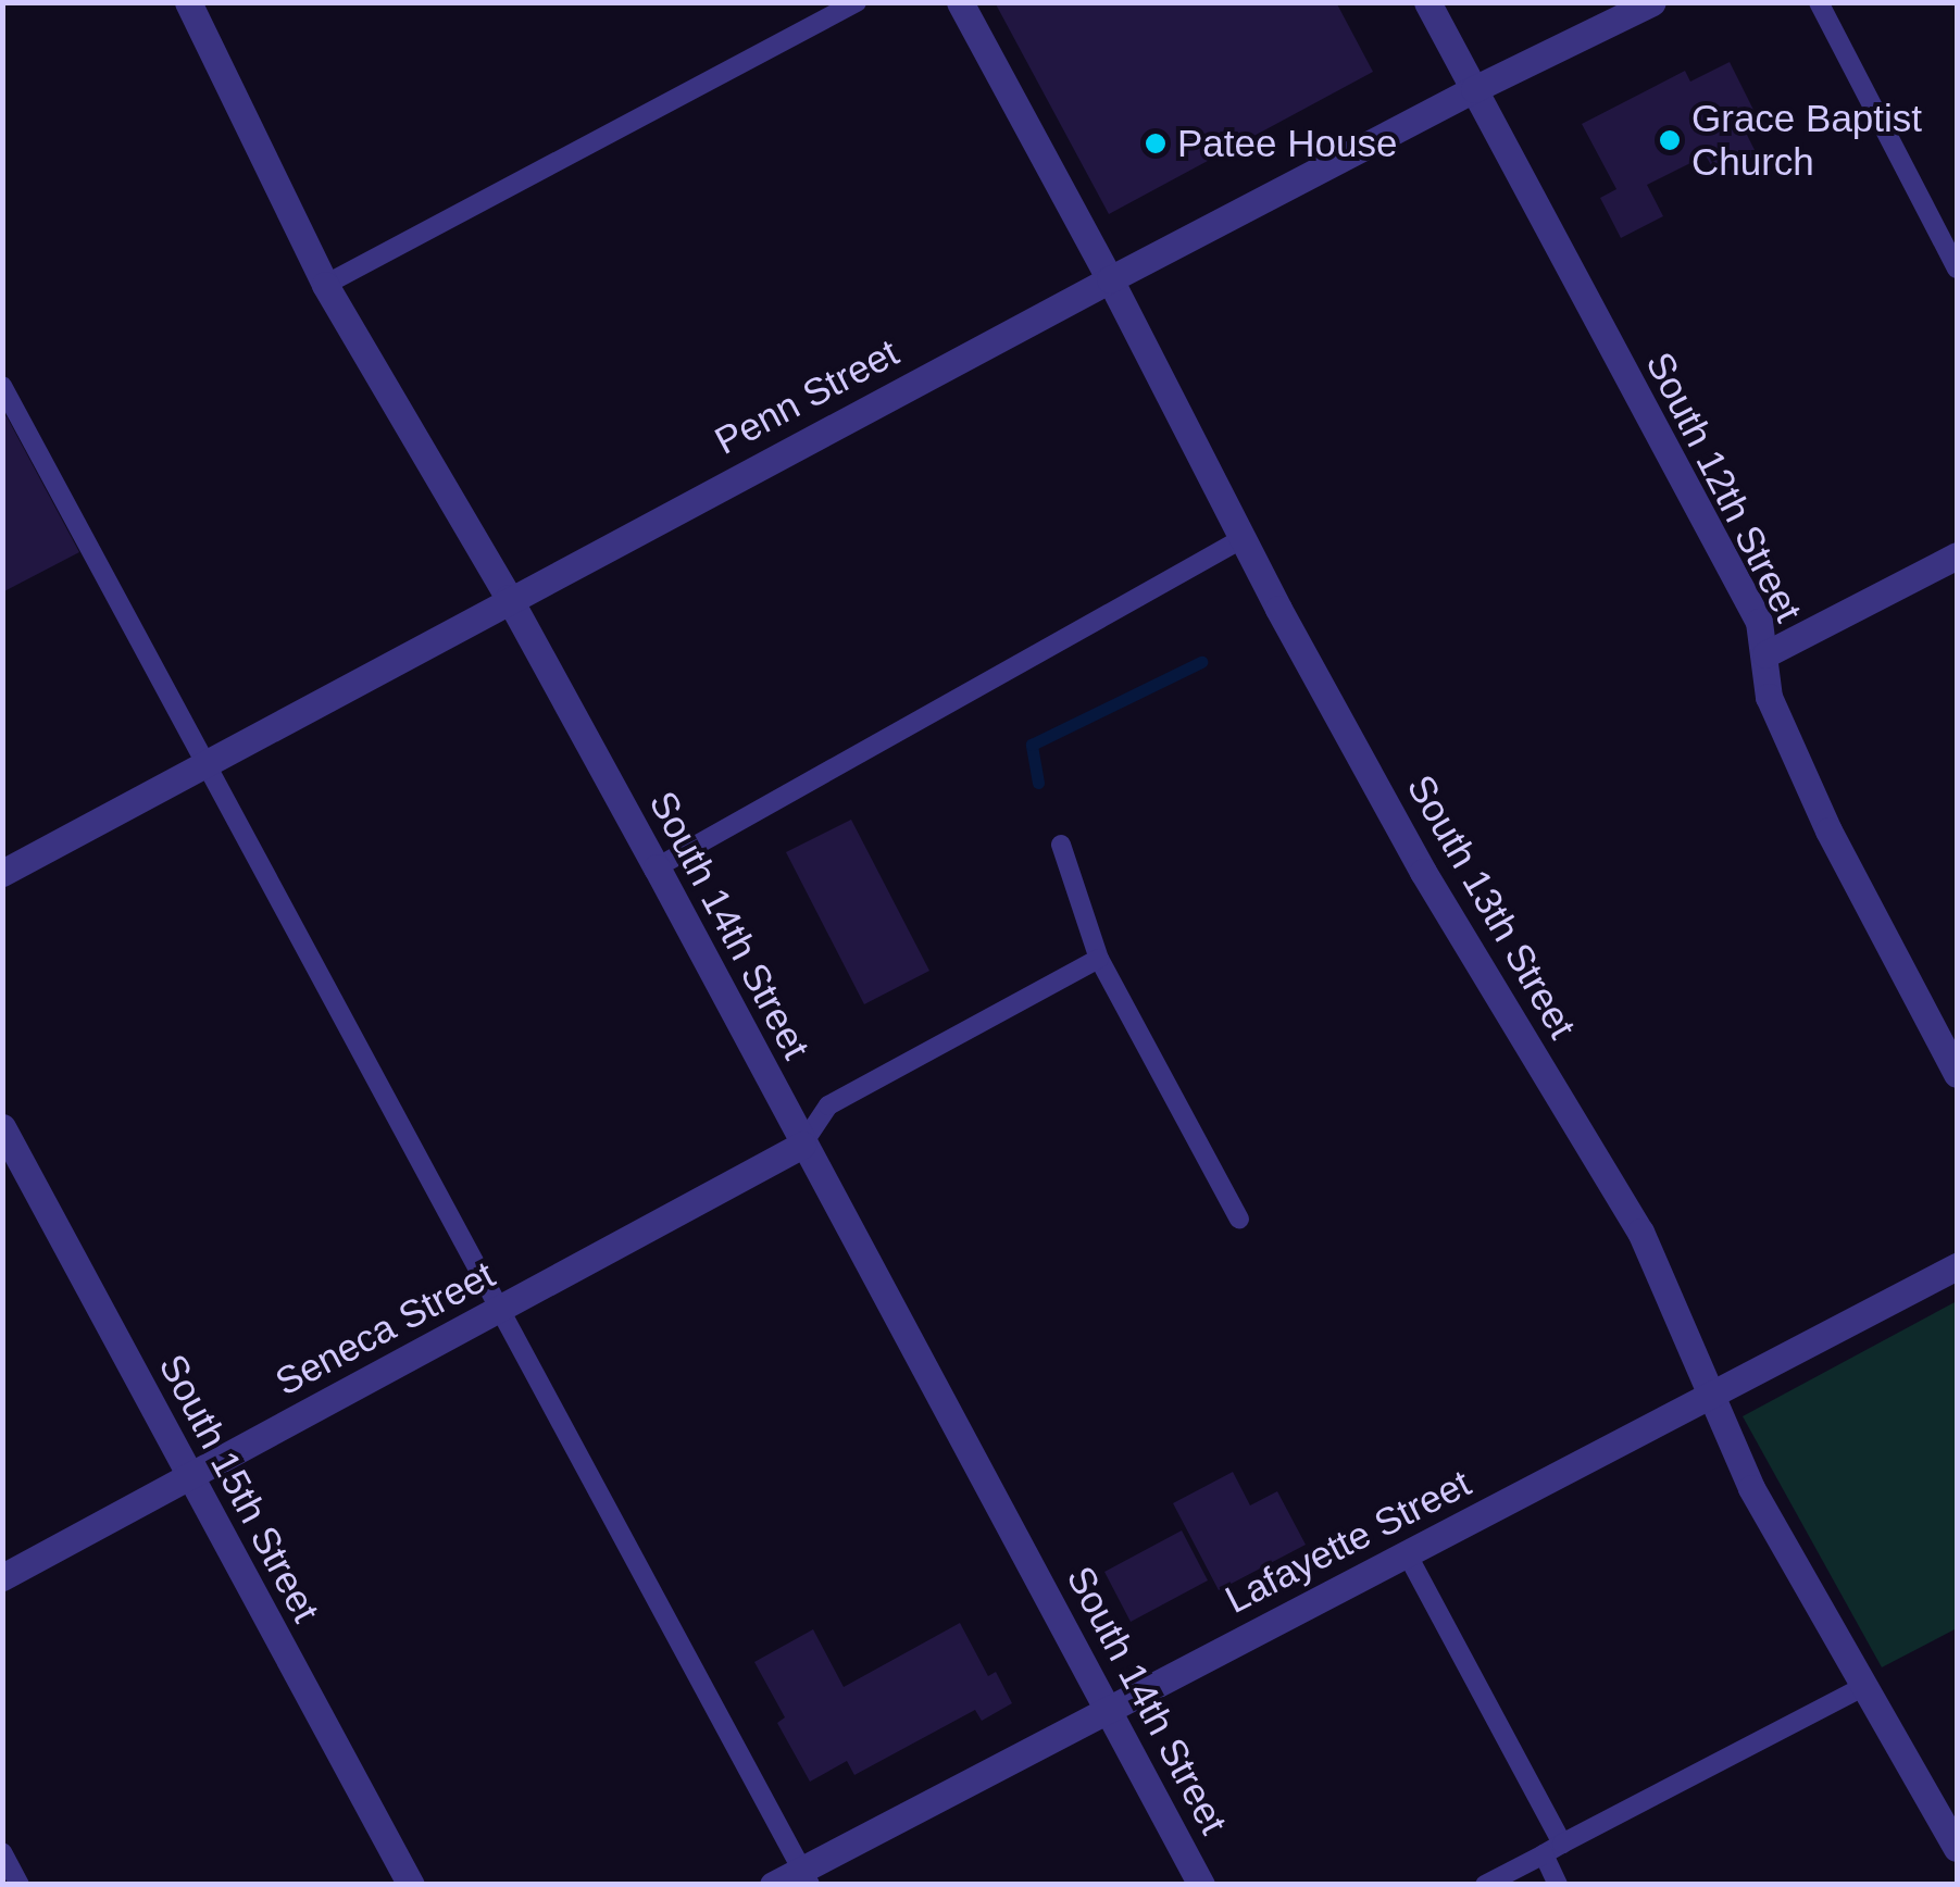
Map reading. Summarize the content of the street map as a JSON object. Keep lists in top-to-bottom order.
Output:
{
  "streets": {
    "street": [
      "Penn Street",
      "South 12th Street",
      "South 13th Street",
      "South 14th Street",
      "Seneca Street",
      "South 15th Street",
      "Lafayette Street"
    ]
  },
  "crossings": [
    ["Penn Street", "South 12th Street"],
    ["Penn Street", "South 13th Street"],
    ["Penn Street", "South 14th Street"],
    ["South 13th Street", "Lafayette Street"],
    ["South 14th Street", "Seneca Street"],
    ["South 14th Street", "Lafayette Street"],
    ["Seneca Street", "South 15th Street"]
  ],
  "places": ["Grace Baptist Church", "Patee House"]
}
